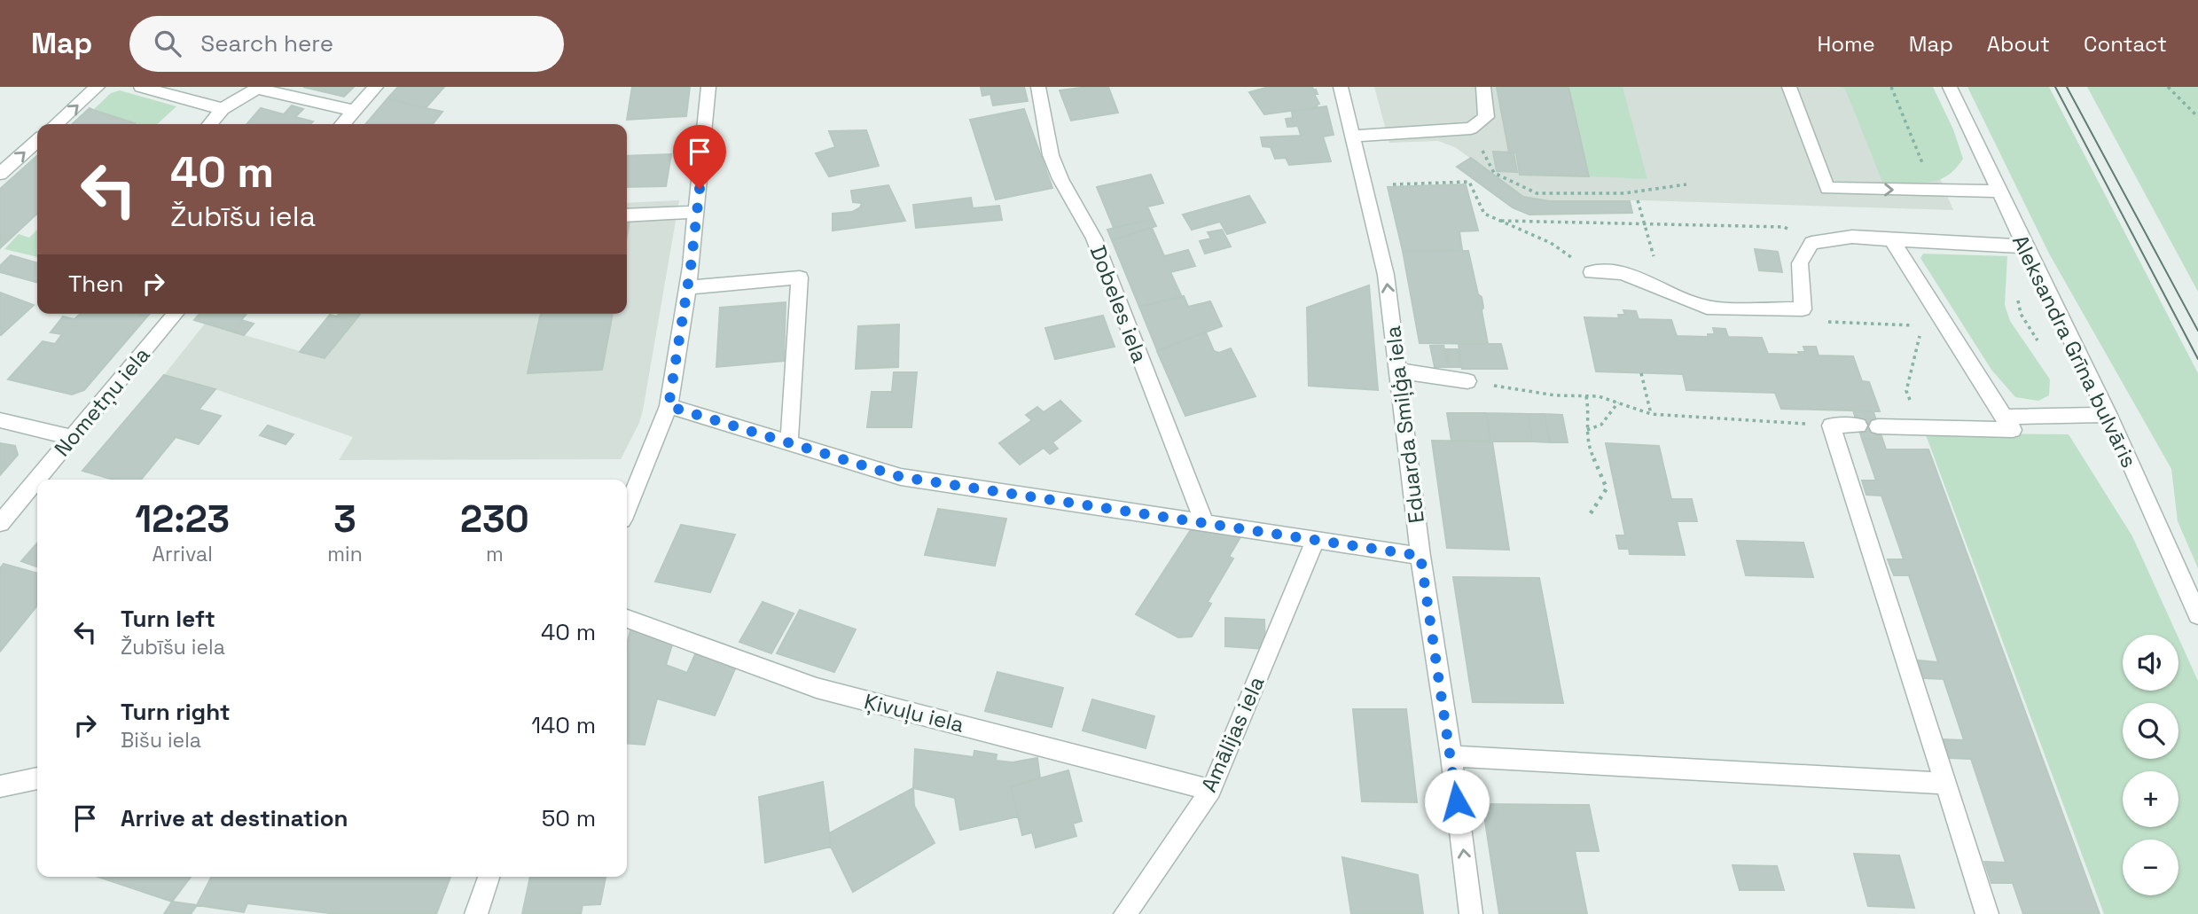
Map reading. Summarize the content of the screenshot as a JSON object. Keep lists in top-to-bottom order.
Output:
{
  "streets": {
    "street": [
      "Dobeles iela",
      "Aleksandra Grīna bulvāris",
      "Nometņu iela",
      "Eduarda Smiļģa iela",
      "Ķivuļu iela",
      "Amālijas iela"
    ]
  },
  "crossings": [
    ["Ķivuļu iela", "Amālijas iela"]
  ],
  "one_way": ["Eduarda Smiļģa iela"],
  "page": {
    "header": "Map",
    "search": "Search here",
    "nav": [
      "Home",
      "Map",
      "About",
      "Contact"
    ],
    "turn": ["40 m", "Žubīšu iela"],
    "then": "Then",
    "eta": [
      "12:23",
      "Arrival",
      "3",
      "min",
      "230",
      "m"
    ],
    "list": [
      {
        "name": "Turn left",
        "note": "Žubīšu iela",
        "value": "40 m"
      },
      {
        "name": "Turn right",
        "note": "Bišu iela",
        "value": "140 m"
      },
      {
        "name": "Arrive at destination",
        "value": "50 m"
      }
    ],
    "map_buttons": ["+", "−"]
  }
}
